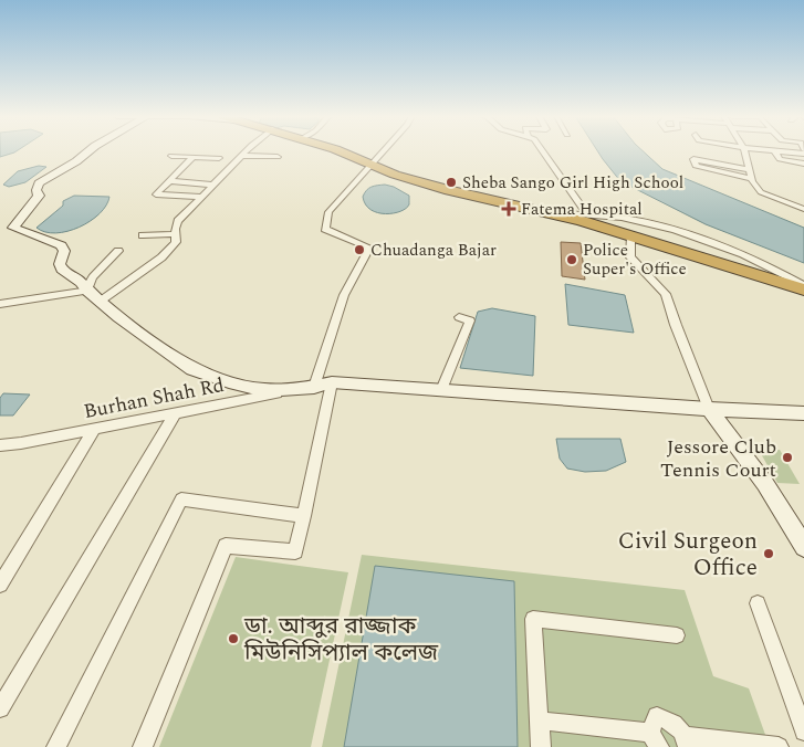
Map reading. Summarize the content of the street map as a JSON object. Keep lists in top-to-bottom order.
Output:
{
  "streets": {
    "street": ["Burhan Shah Rd"]
  },
  "places": {
    "other": [
      "Sheba Sango Girl High School",
      "Chuadanga Bajar",
      "Police Super's Office",
      "Jessore Club Tennis Court",
      "Civil Surgeon Office",
      "ডা. আব্দুর রাজ্জাক মিউনিসিপ্যাল কলেজ"
    ],
    "health": ["Fatema Hospital"]
  }
}
